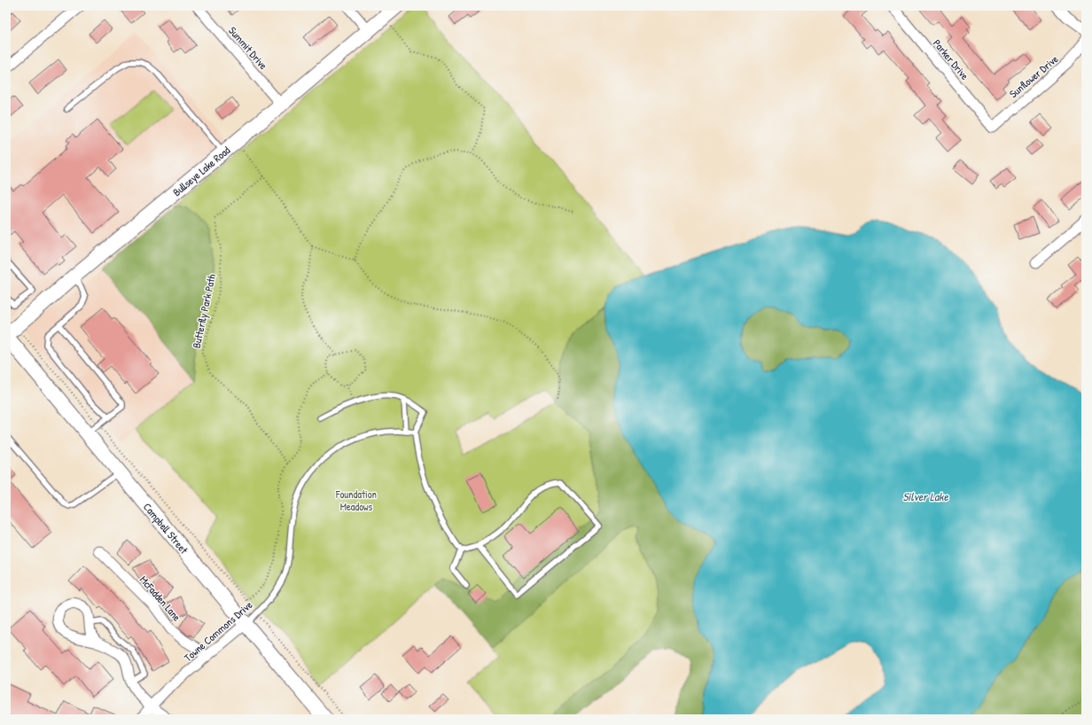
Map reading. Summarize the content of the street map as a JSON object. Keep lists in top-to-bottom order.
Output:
{
  "streets": {
    "street": [
      "Summit Drive",
      "Parker Drive",
      "Sunflower Drive",
      "Bullseye Lake Road",
      "Campbell Street",
      "McFadden Lane",
      "Towne Commons Drive"
    ],
    "path": ["Butterfly Park Path"]
  },
  "crossings": [
    ["Summit Drive", "Bullseye Lake Road"],
    ["Parker Drive", "Sunflower Drive"],
    ["Bullseye Lake Road", "Campbell Street"],
    ["Campbell Street", "Towne Commons Drive"],
    ["McFadden Lane", "Towne Commons Drive"]
  ],
  "water": ["Silver Lake"],
  "parks": ["Foundation Meadows"]
}
